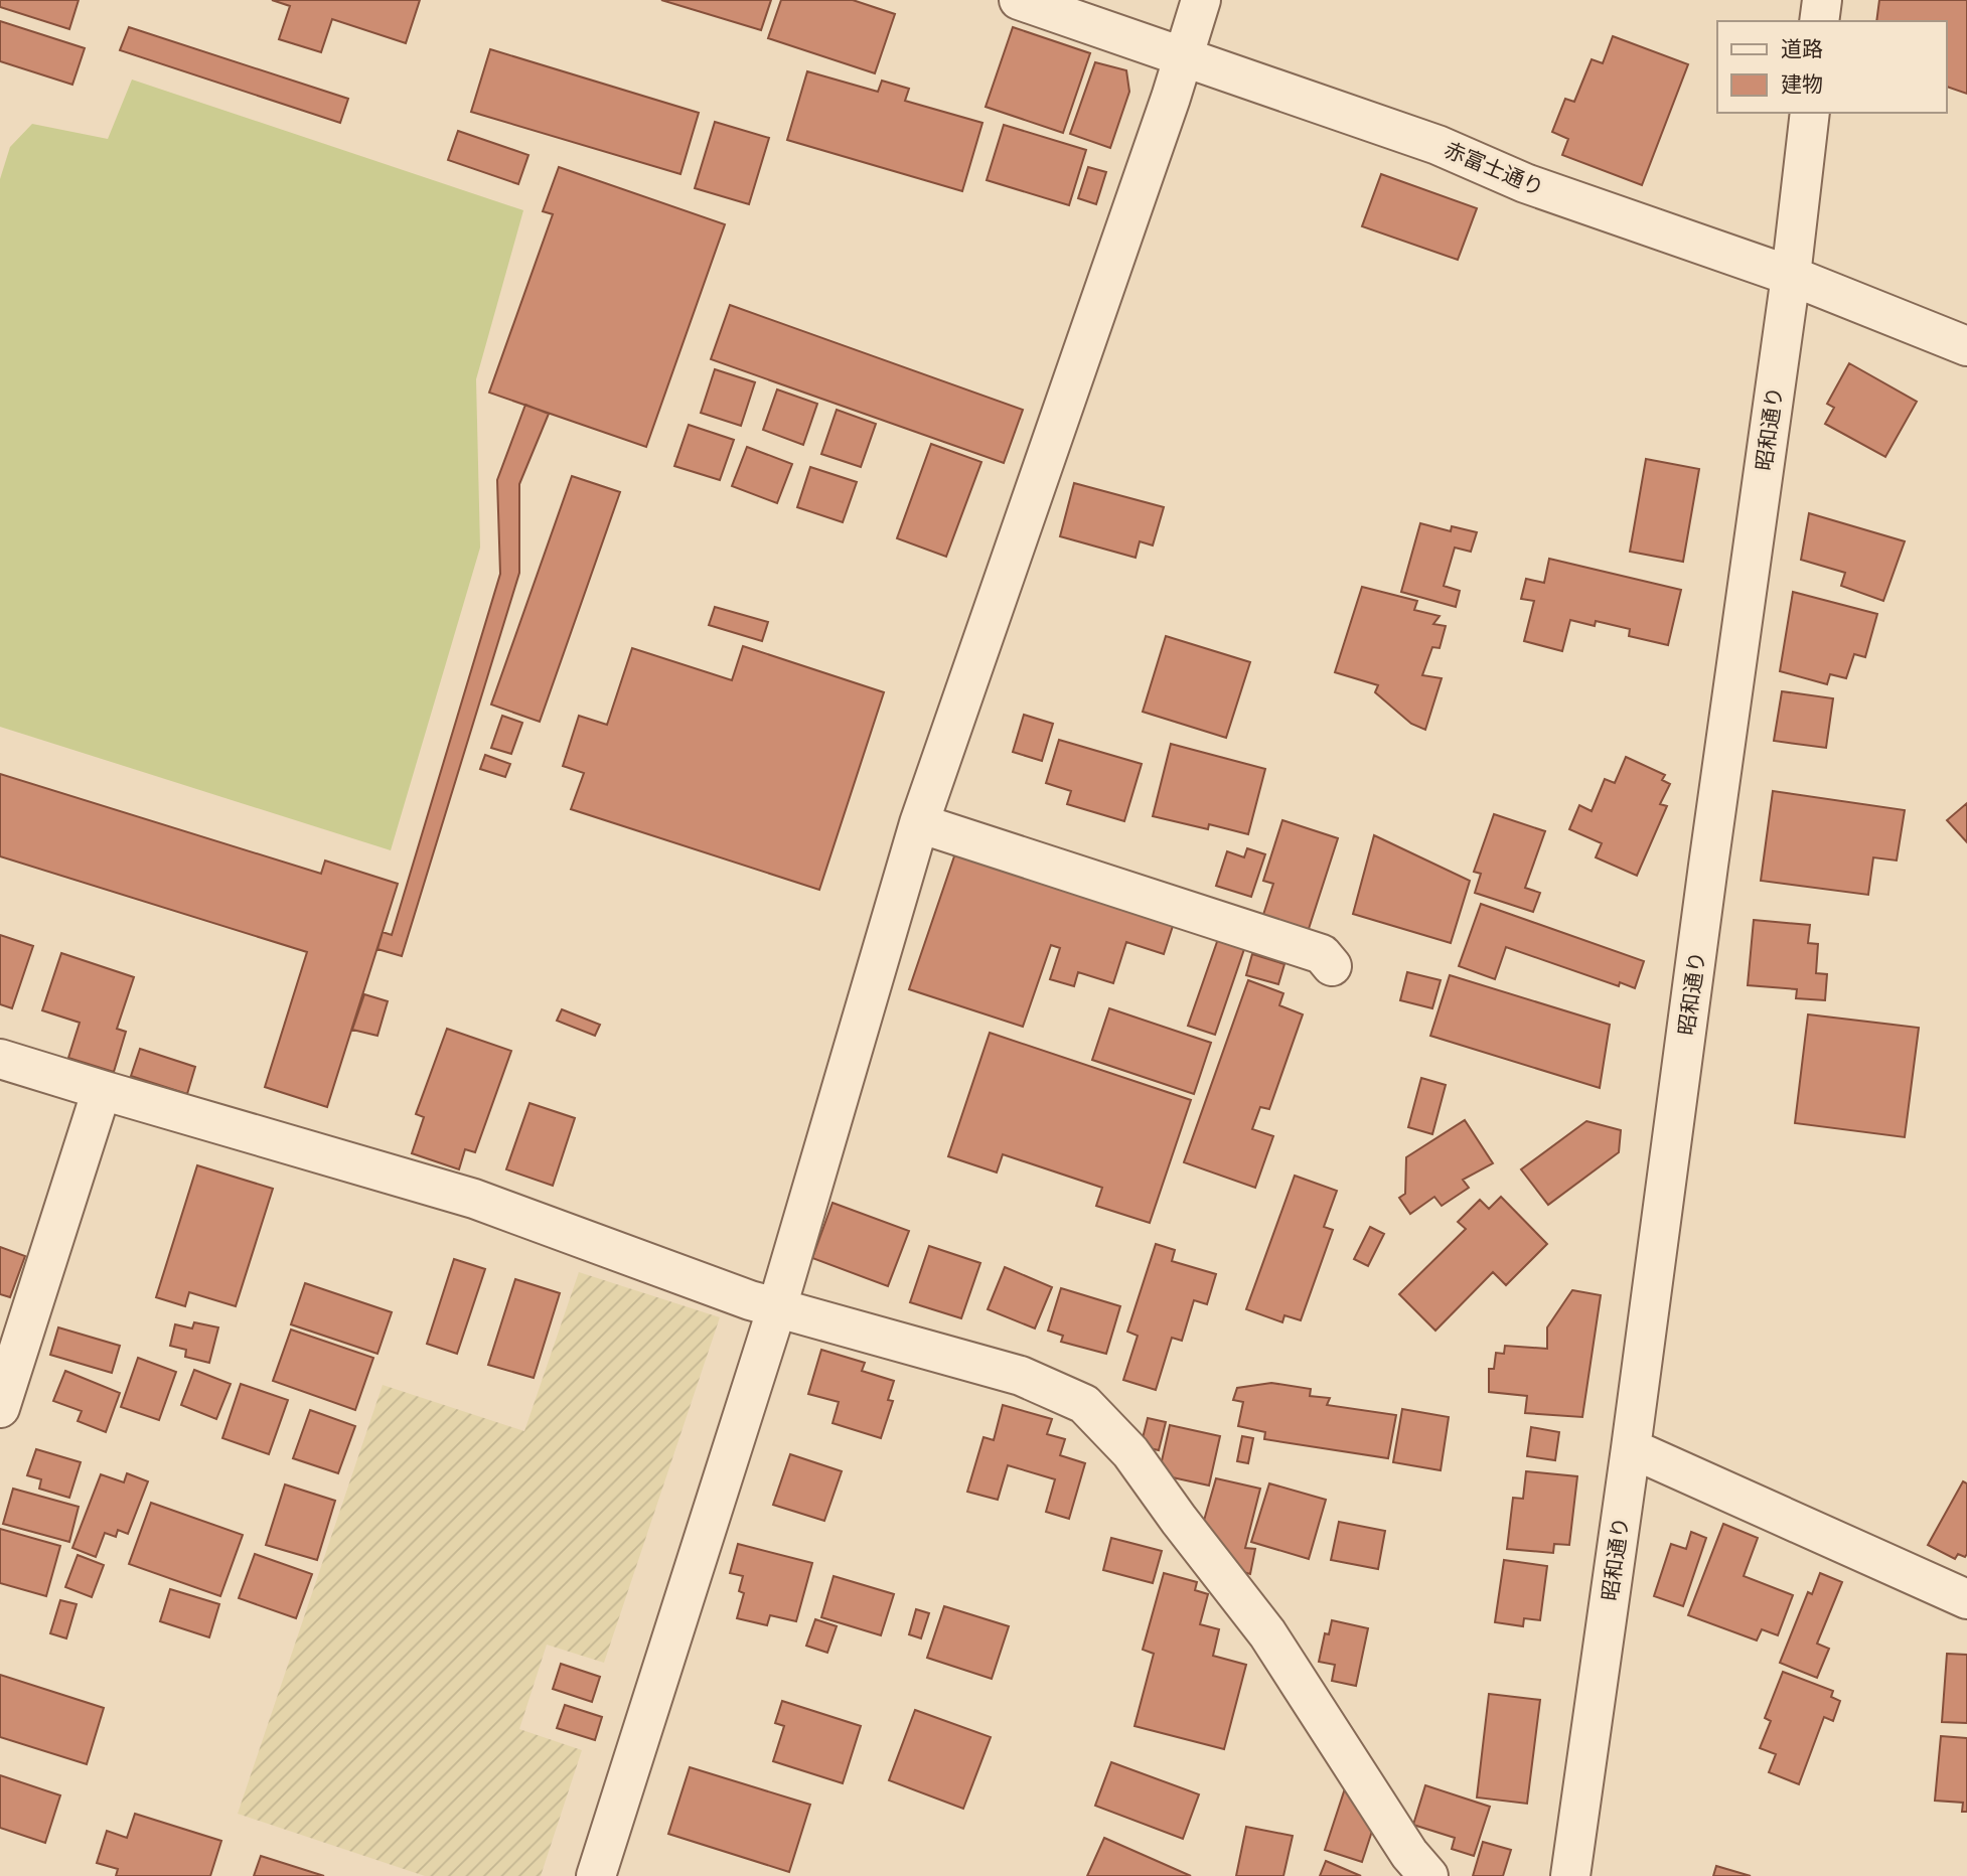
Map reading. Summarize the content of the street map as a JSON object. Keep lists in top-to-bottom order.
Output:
{
  "streets": {
    "street": ["赤富士通り", "昭和通り"]
  },
  "crossings": [
    ["赤富士通り", "昭和通り"]
  ],
  "legend": ["道路", "建物"]
}
